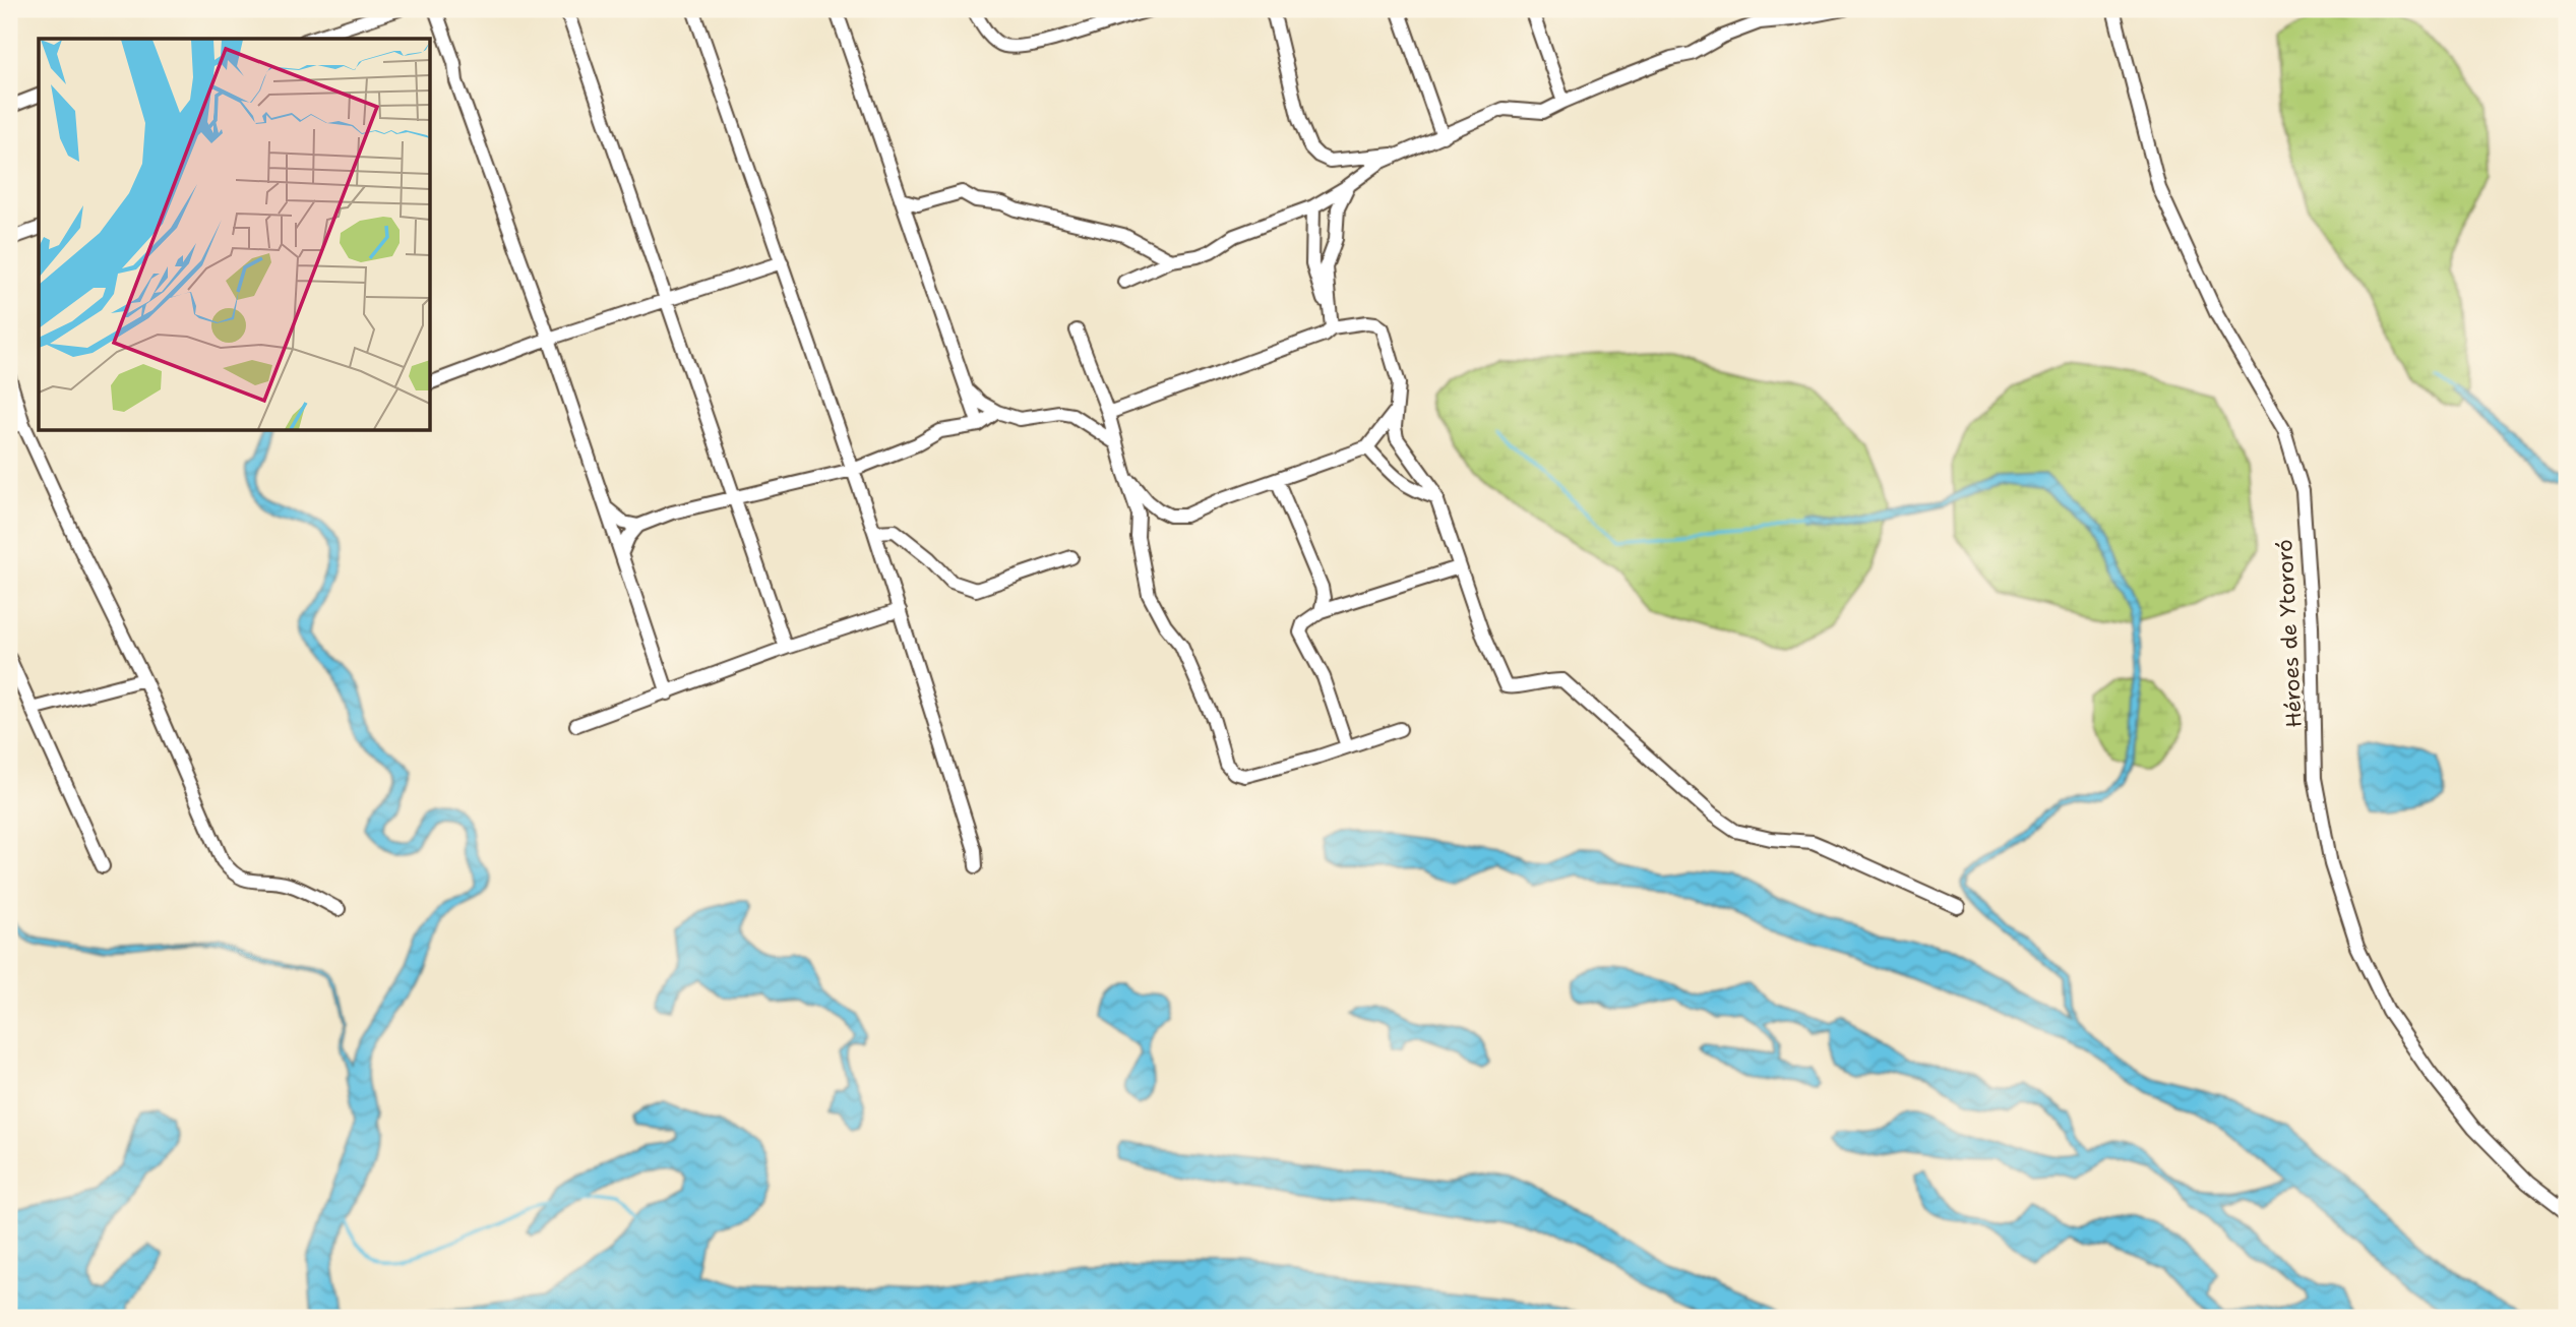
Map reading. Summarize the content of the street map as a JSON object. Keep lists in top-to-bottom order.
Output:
{
  "streets": {
    "street": ["Héroes de Ytororó"]
  }
}
